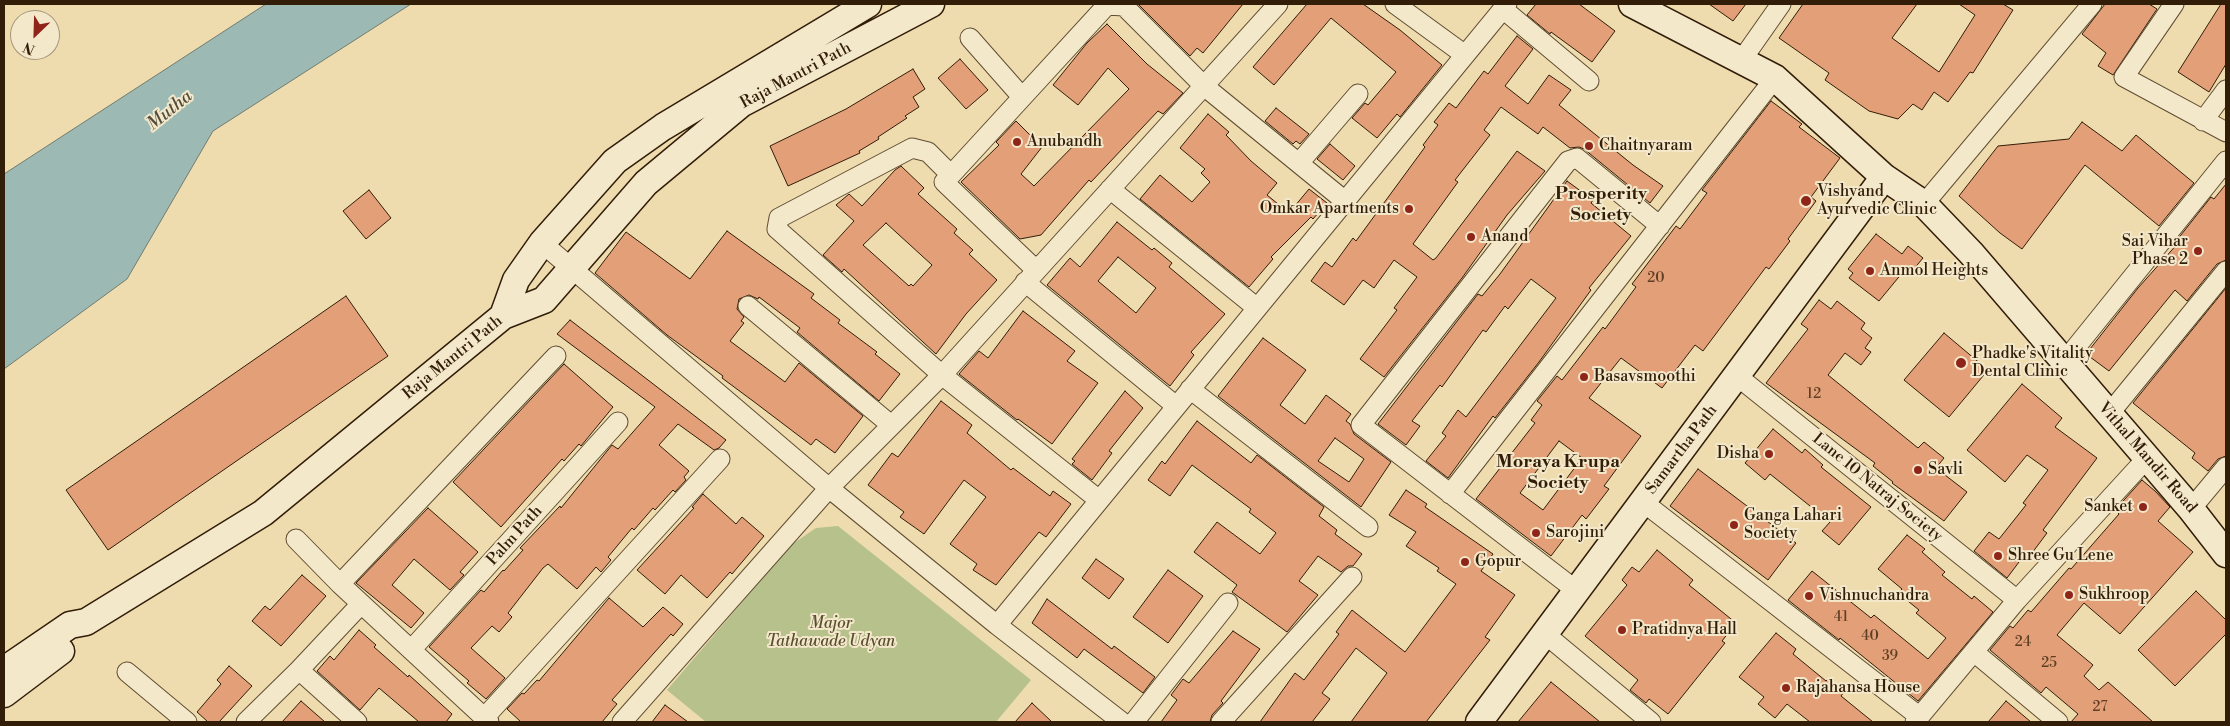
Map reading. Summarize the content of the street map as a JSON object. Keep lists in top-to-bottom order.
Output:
{
  "streets": {
    "main road": ["Raja Mantri Path", "Samartha Path", "Vithal Mandir Road"],
    "street": ["Lane 10 Natraj Society", "Palm Path"]
  },
  "crossings": [
    ["Samartha Path", "Vithal Mandir Road"],
    ["Samartha Path", "Lane 10 Natraj Society"]
  ],
  "districts": ["Prosperity Society", "Moraya Krupa Society"],
  "water": ["Mutha"],
  "parks": ["Major Tathawade Udyan"],
  "places": [
    "Anubandh",
    "Chaitnyaram",
    "Vishvand Ayurvedic Clinic",
    "Omkar Apartments",
    "Anand",
    "Sai Vihar Phase 2",
    "Anmol Heights",
    "Phadke's Vitality Dental Clinic",
    "Basavsmoothi",
    "Disha",
    "Savli",
    "Sanket",
    "Ganga Lahari Society",
    "Sarojini",
    "Shree Gu Lene",
    "Gopur",
    "Sukhroop",
    "Vishnuchandra",
    "Pratidnya Hall",
    "Rajahansa House"
  ],
  "house_numbers": [
    "20",
    "12",
    "41",
    "40",
    "24",
    "39",
    "25",
    "27"
  ],
  "north": "bottom left"
}
